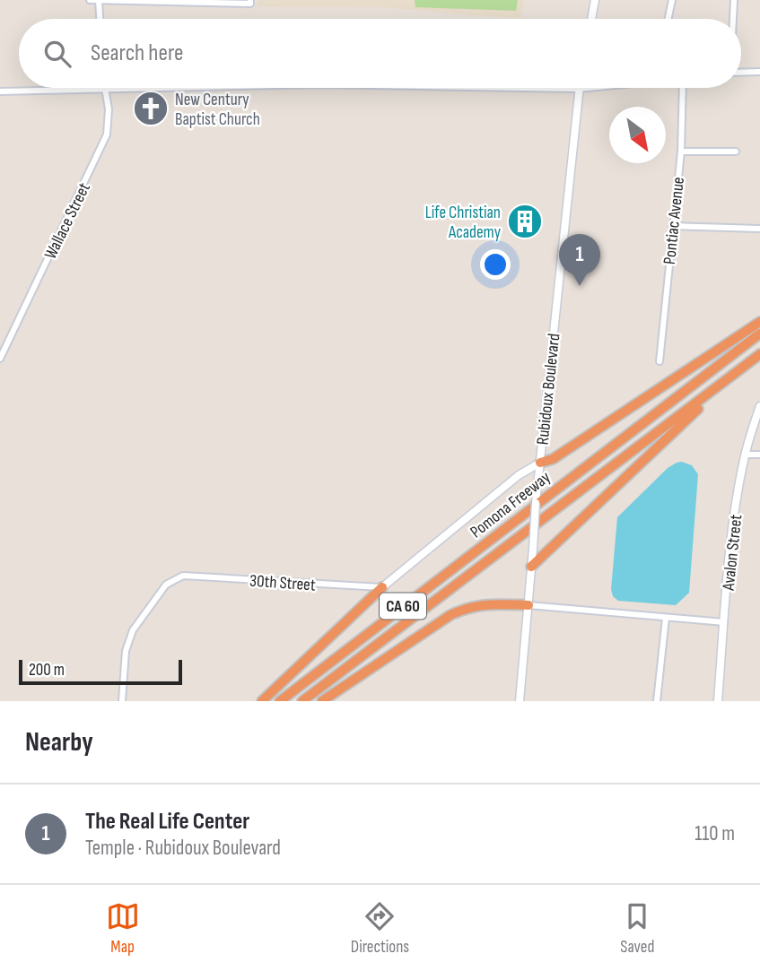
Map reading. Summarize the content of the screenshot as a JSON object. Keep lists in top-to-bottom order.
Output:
{
  "streets": {
    "highway": ["Pomona Freeway", "CA 60"],
    "main road": ["Rubidoux Boulevard", "Avalon Street"],
    "street": ["Wallace Street", "Pontiac Avenue", "30th Street"]
  },
  "places": {
    "church": ["New Century Baptist Church"],
    "building": ["Life Christian Academy"]
  },
  "scale_bar": "200 m",
  "north": "bottom right",
  "page": {
    "search": "Search here",
    "pins": "1",
    "scale": "200 m",
    "heading": "Nearby",
    "list": [
      {
        "mark": "1",
        "name": "The Real Life Center",
        "note": "Temple · Rubidoux Boulevard",
        "value": "110 m"
      }
    ],
    "nav": ["Map", "Directions", "Saved"]
  }
}
